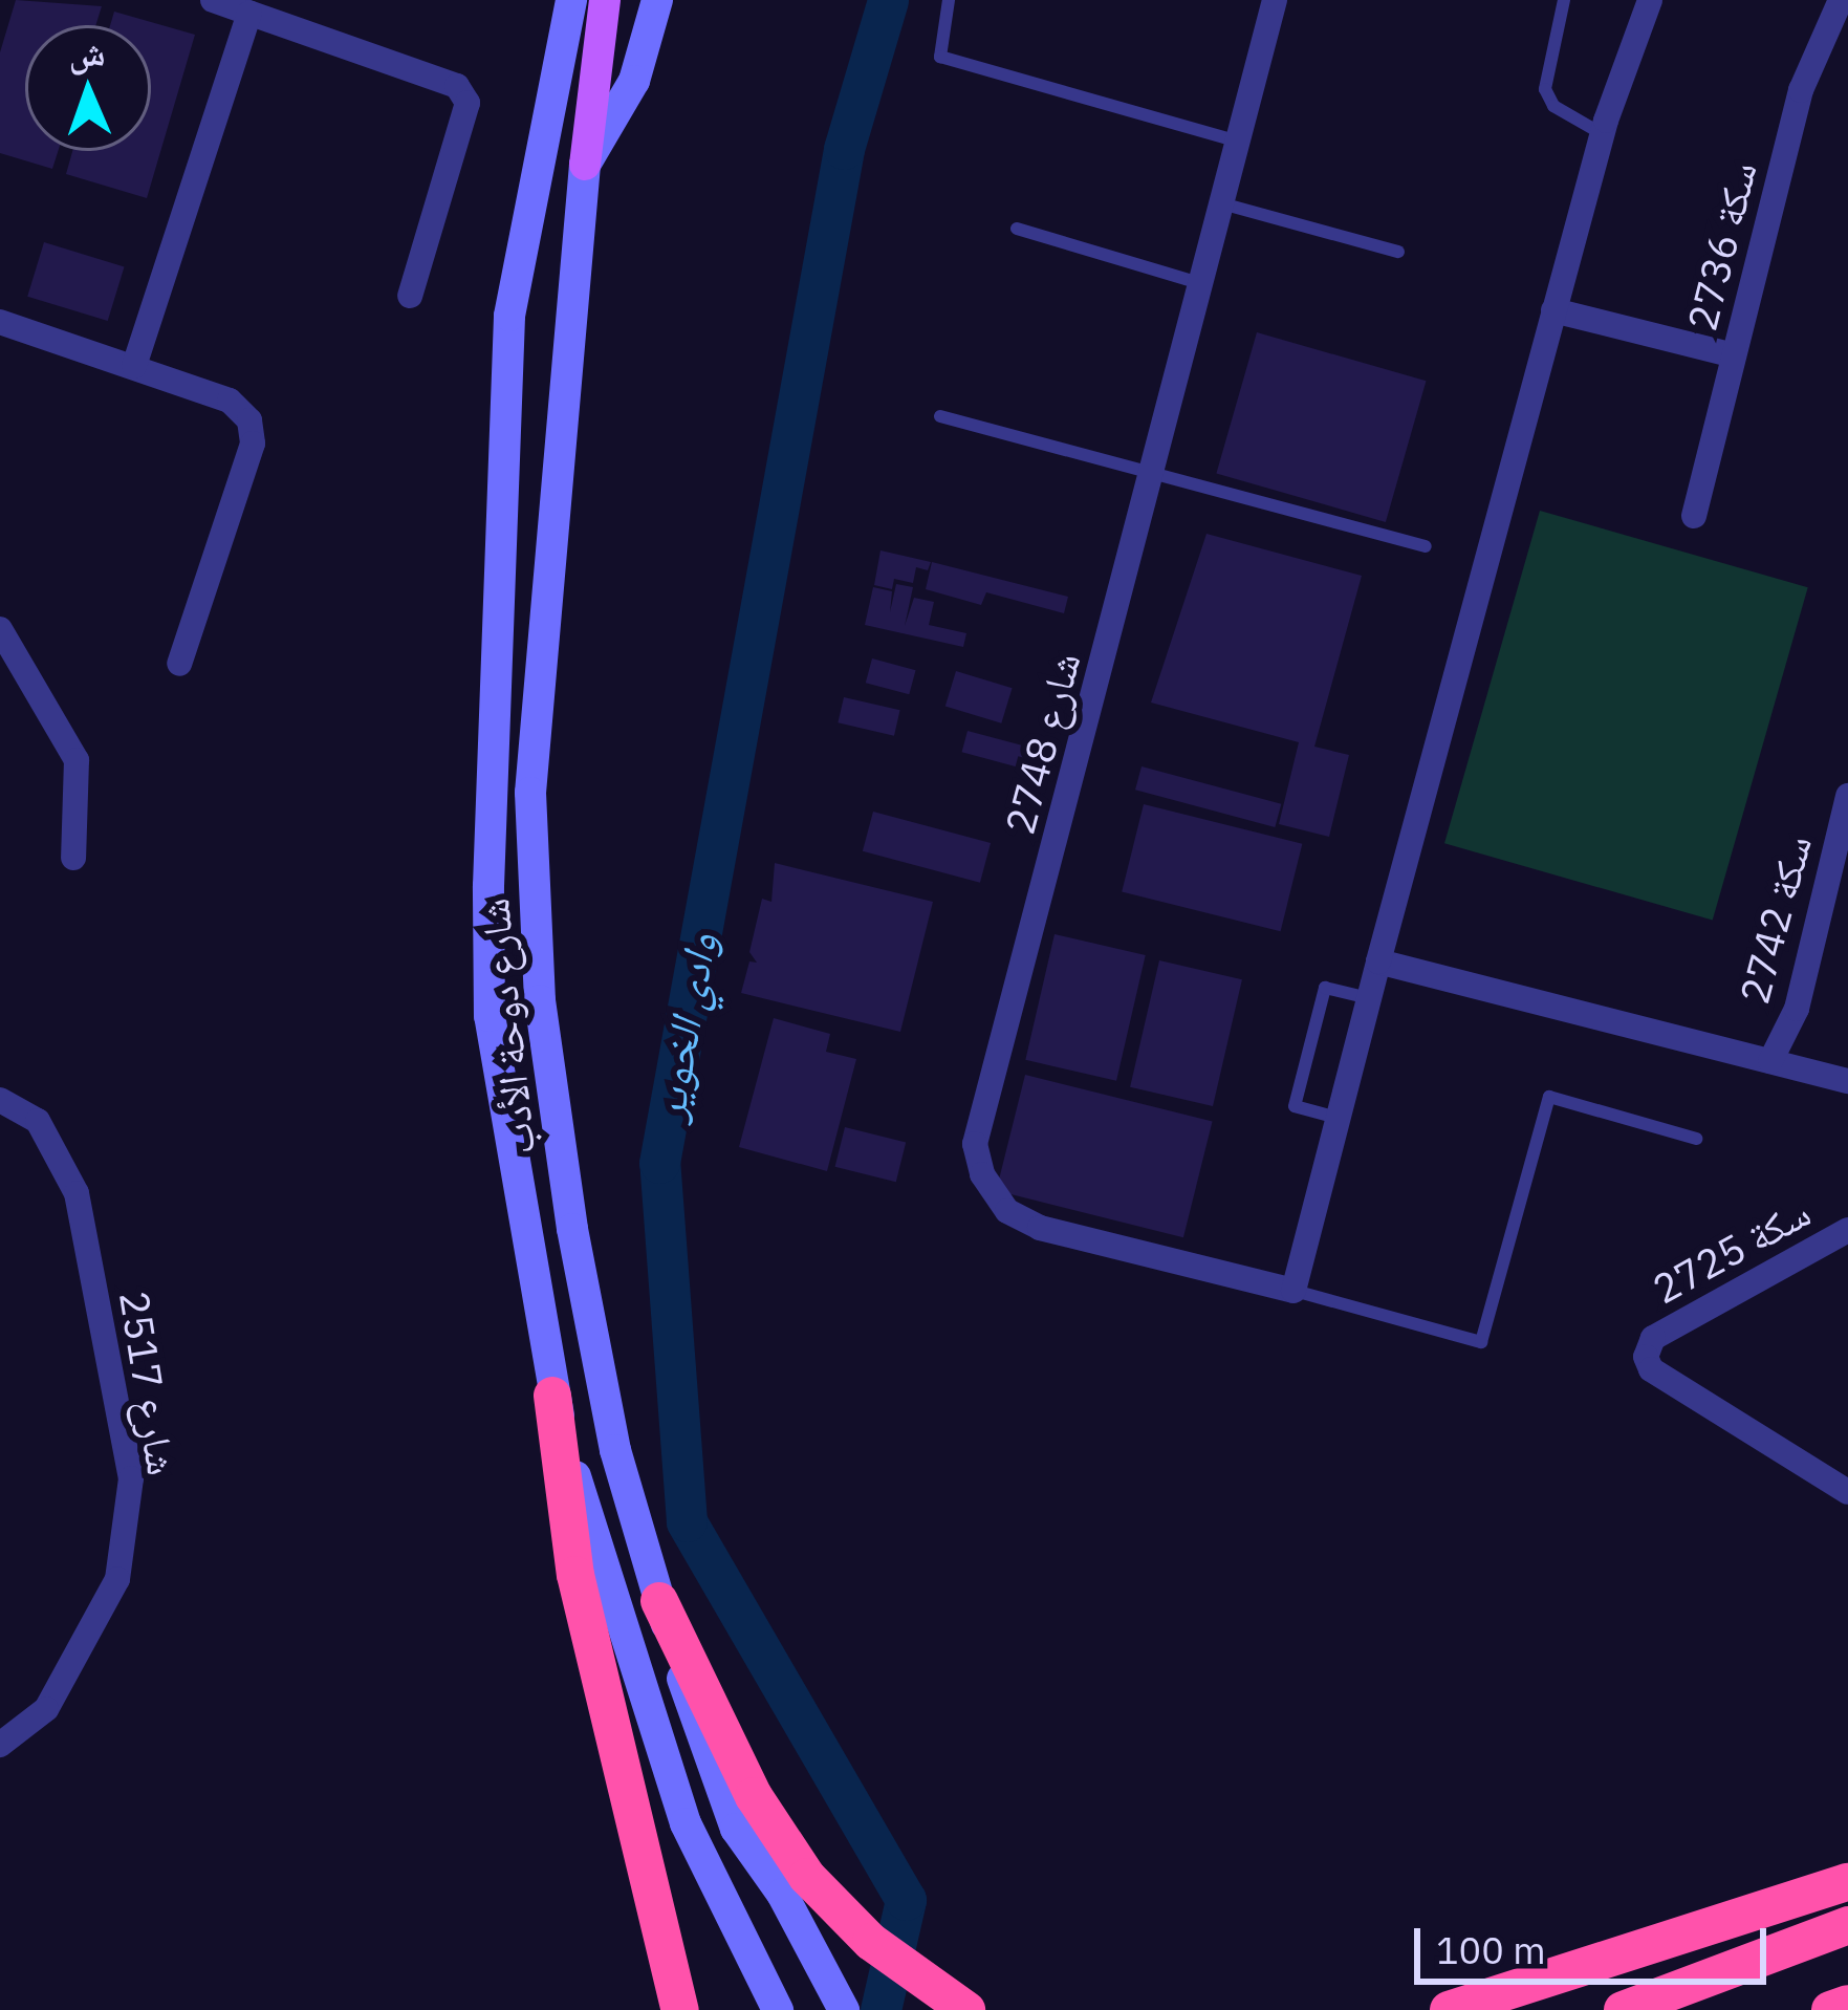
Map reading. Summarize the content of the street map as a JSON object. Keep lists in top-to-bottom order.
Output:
{
  "streets": {
    "main road": ["شارع دوحة الأدب"],
    "street": [
      "سكة 2736",
      "شارع 2748",
      "سكة 2742",
      "سكة 2725",
      "2517 شارع"
    ]
  },
  "water": ["وادي الخوير"],
  "scale_bar": "100 m",
  "north": "top"
}
